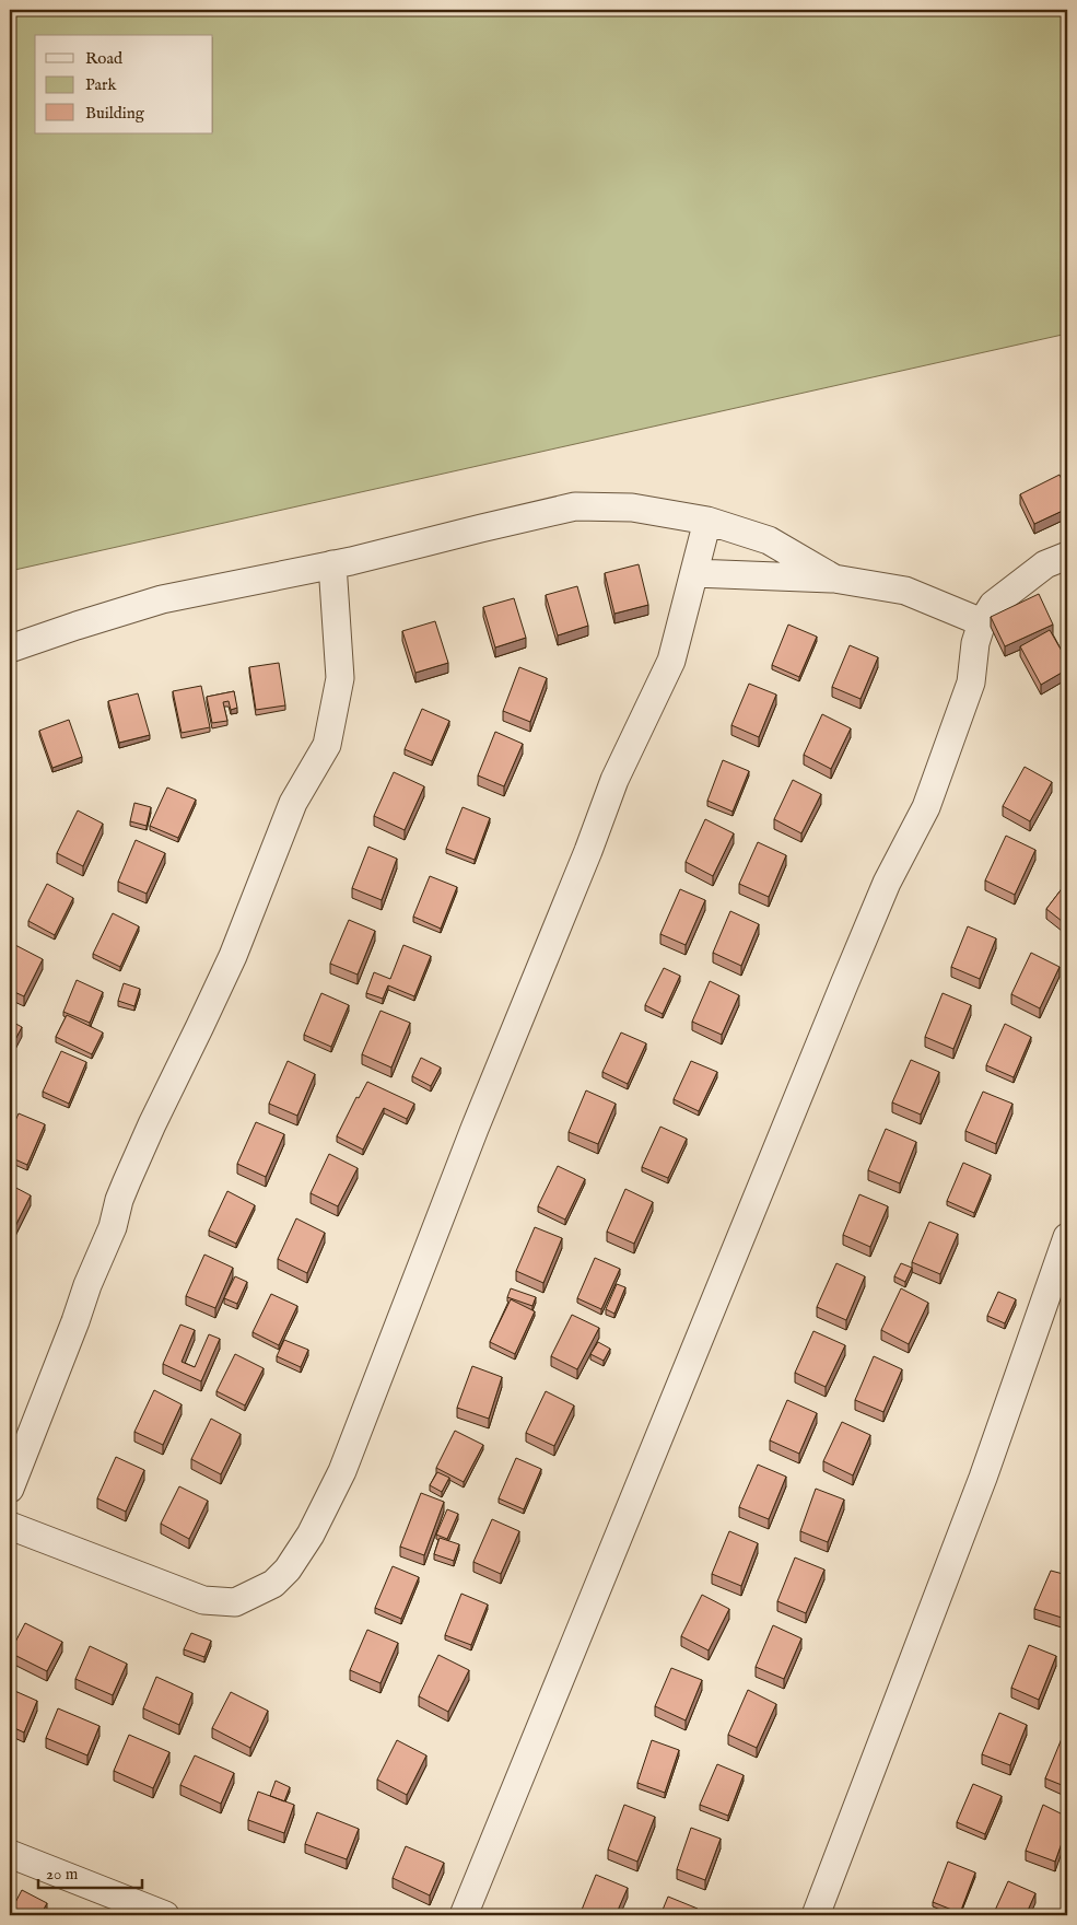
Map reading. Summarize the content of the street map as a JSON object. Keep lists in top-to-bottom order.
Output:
{
  "legend": ["Road", "Park", "Building"],
  "scale_bar": "20 m"
}
